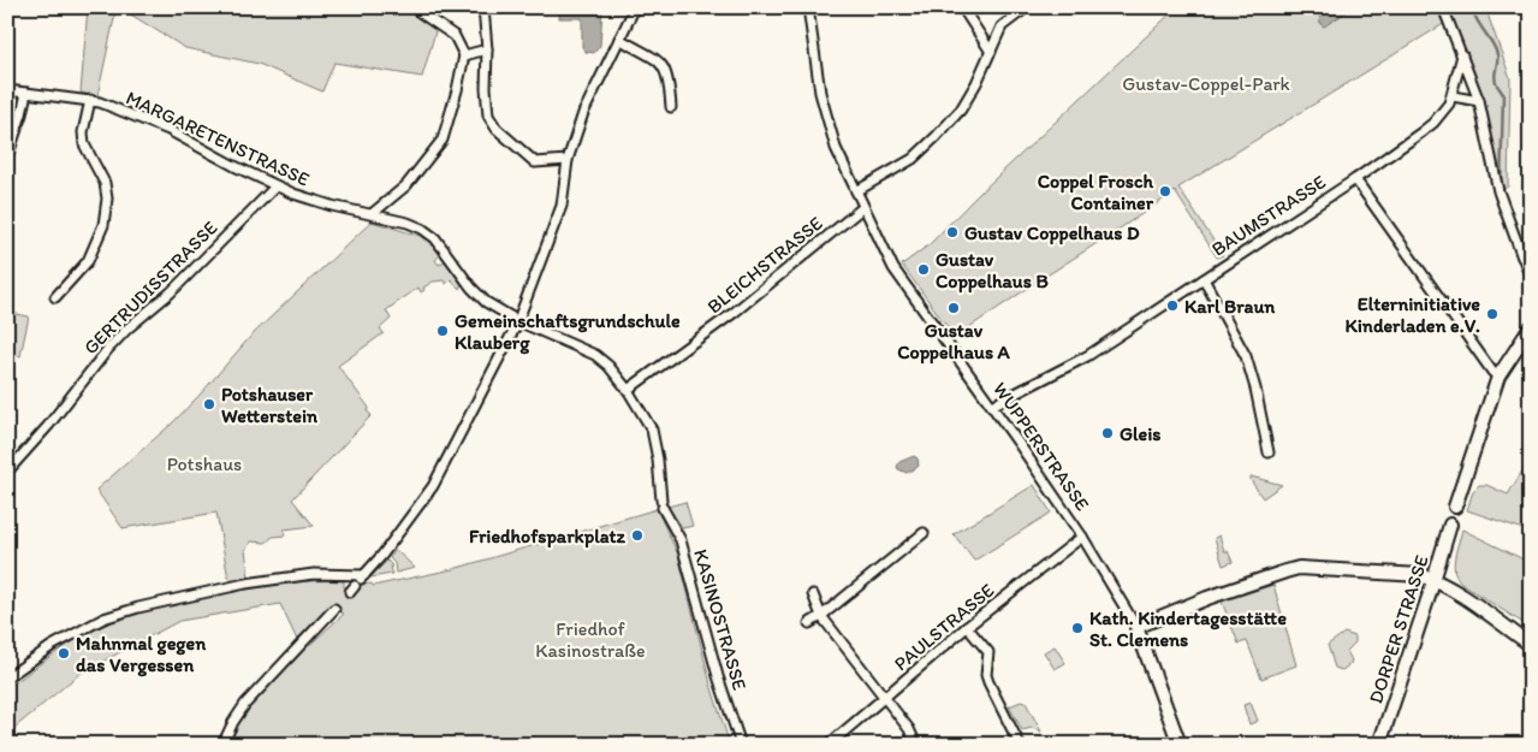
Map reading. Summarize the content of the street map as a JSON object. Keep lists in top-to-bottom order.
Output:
{
  "streets": {
    "street": [
      "MARGARETENSTRASSE",
      "BAUMSTRASSE",
      "BLEICHSTRASSE",
      "GERTRUDISSTRASSE",
      "WUPPERSTRASSE",
      "KASINOSTRASSE",
      "PAULSTRASSE",
      "DORPER STRASSE"
    ]
  },
  "crossings": [
    ["MARGARETENSTRASSE", "GERTRUDISSTRASSE"],
    ["MARGARETENSTRASSE", "KASINOSTRASSE"],
    ["BAUMSTRASSE", "WUPPERSTRASSE"],
    ["BLEICHSTRASSE", "WUPPERSTRASSE"],
    ["BLEICHSTRASSE", "KASINOSTRASSE"],
    ["WUPPERSTRASSE", "PAULSTRASSE"]
  ],
  "parks": ["Gustav-Coppel-Park", "Potshaus", "Friedhof Kasinostraße"],
  "places": [
    "Coppel Frosch Container",
    "Gustav Coppelhaus D",
    "Gustav Coppelhaus B",
    "Karl Braun",
    "Gustav Coppelhaus A",
    "Elterninitiative Kinderladen e.V.",
    "Gemeinschaftsgrundschule Klauberg",
    "Potshauser Wetterstein",
    "Gleis",
    "Friedhofsparkplatz",
    "Kath. Kindertagesstätte St. Clemens",
    "Mahnmal gegen das Vergessen"
  ]
}
